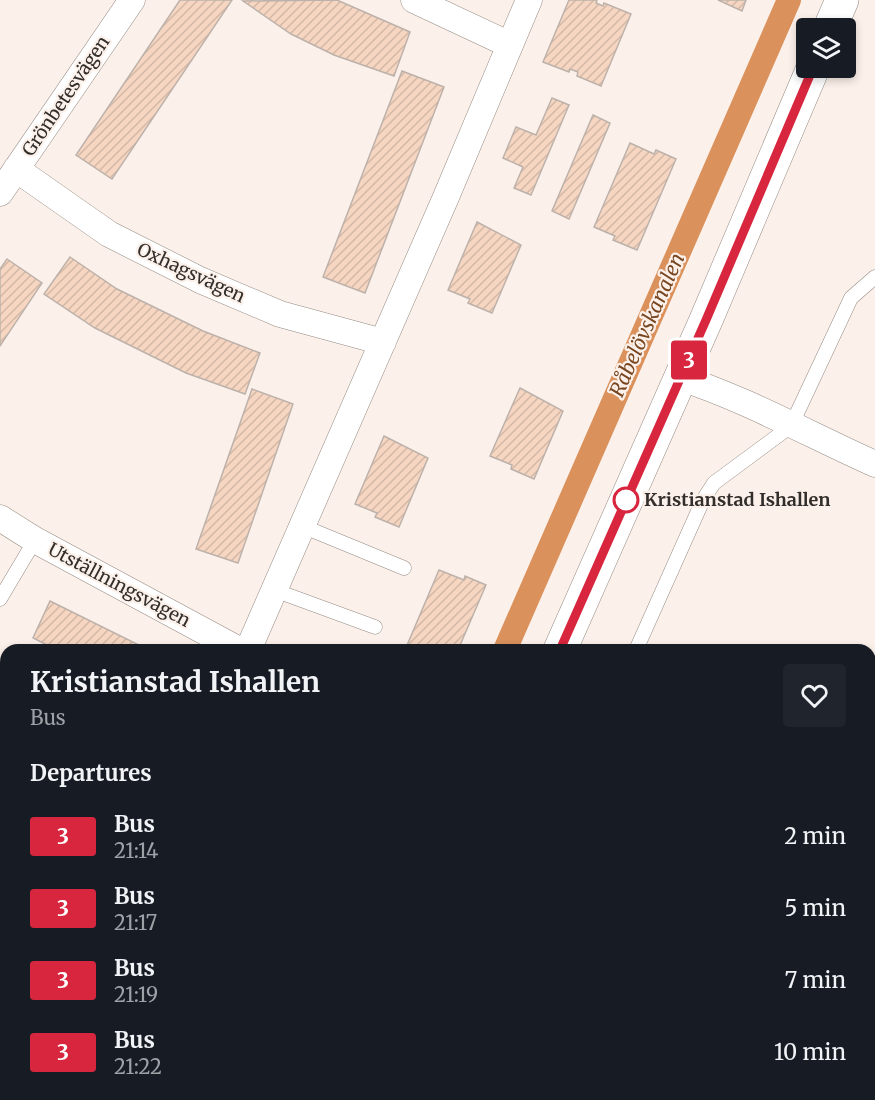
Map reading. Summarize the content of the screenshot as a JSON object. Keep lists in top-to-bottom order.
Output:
{
  "streets": {
    "street": ["Grönbetesvägen", "Oxhagsvägen", "Utställningsvägen"]
  },
  "crossings": [
    ["Grönbetesvägen", "Oxhagsvägen"]
  ],
  "water": ["Råbelövskanalen"],
  "places": ["Kristianstad Ishallen"],
  "lines": ["bus line 3"],
  "page": {
    "on_map": "3",
    "heading": [
      ["Kristianstad Ishallen", "Bus"],
      "Departures"
    ],
    "list": [
      {
        "mark": "3",
        "name": "Bus",
        "note": "21:14",
        "value": "2 min"
      },
      {
        "mark": "3",
        "name": "Bus",
        "note": "21:17",
        "value": "5 min"
      },
      {
        "mark": "3",
        "name": "Bus",
        "note": "21:19",
        "value": "7 min"
      },
      {
        "mark": "3",
        "name": "Bus",
        "note": "21:22",
        "value": "10 min"
      }
    ]
  }
}
